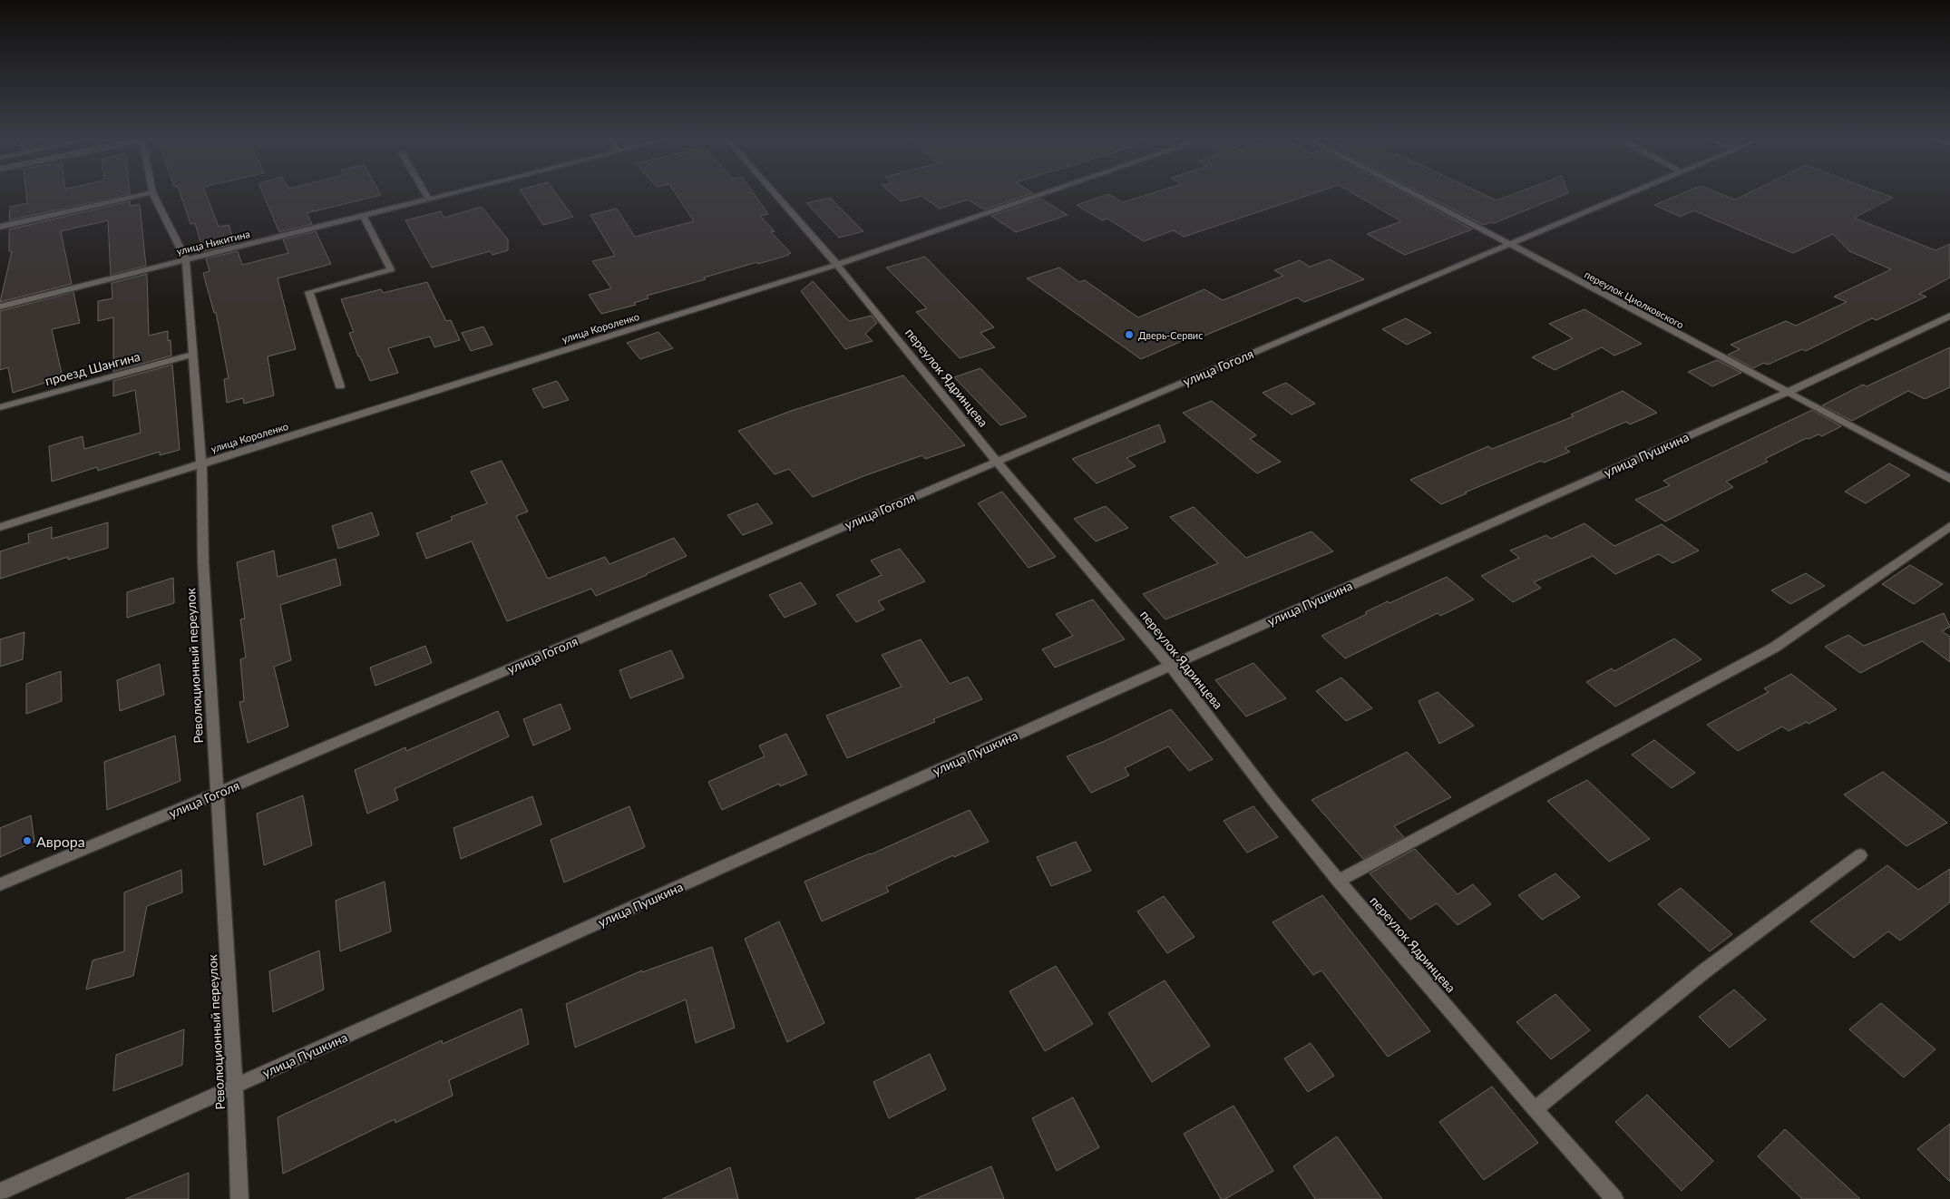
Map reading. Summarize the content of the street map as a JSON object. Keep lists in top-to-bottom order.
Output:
{
  "streets": {
    "street": [
      "улица Никитина",
      "переулок Циолковского",
      "улица Короленко",
      "улица Гоголя",
      "проезд Шангина",
      "переулок Ядринцева",
      "улица Пушкина",
      "Революционный переулок"
    ]
  },
  "crossings": [
    ["улица Никитина", "Революционный переулок"],
    ["переулок Циолковского", "улица Гоголя"],
    ["переулок Циолковского", "улица Пушкина"],
    ["улица Короленко", "переулок Ядринцева"],
    ["улица Короленко", "Революционный переулок"],
    ["улица Гоголя", "переулок Ядринцева"],
    ["улица Гоголя", "Революционный переулок"],
    ["проезд Шангина", "Революционный переулок"],
    ["переулок Ядринцева", "улица Пушкина"],
    ["улица Пушкина", "Революционный переулок"]
  ],
  "places": ["Дверь-Сервис", "Аврора"]
}
